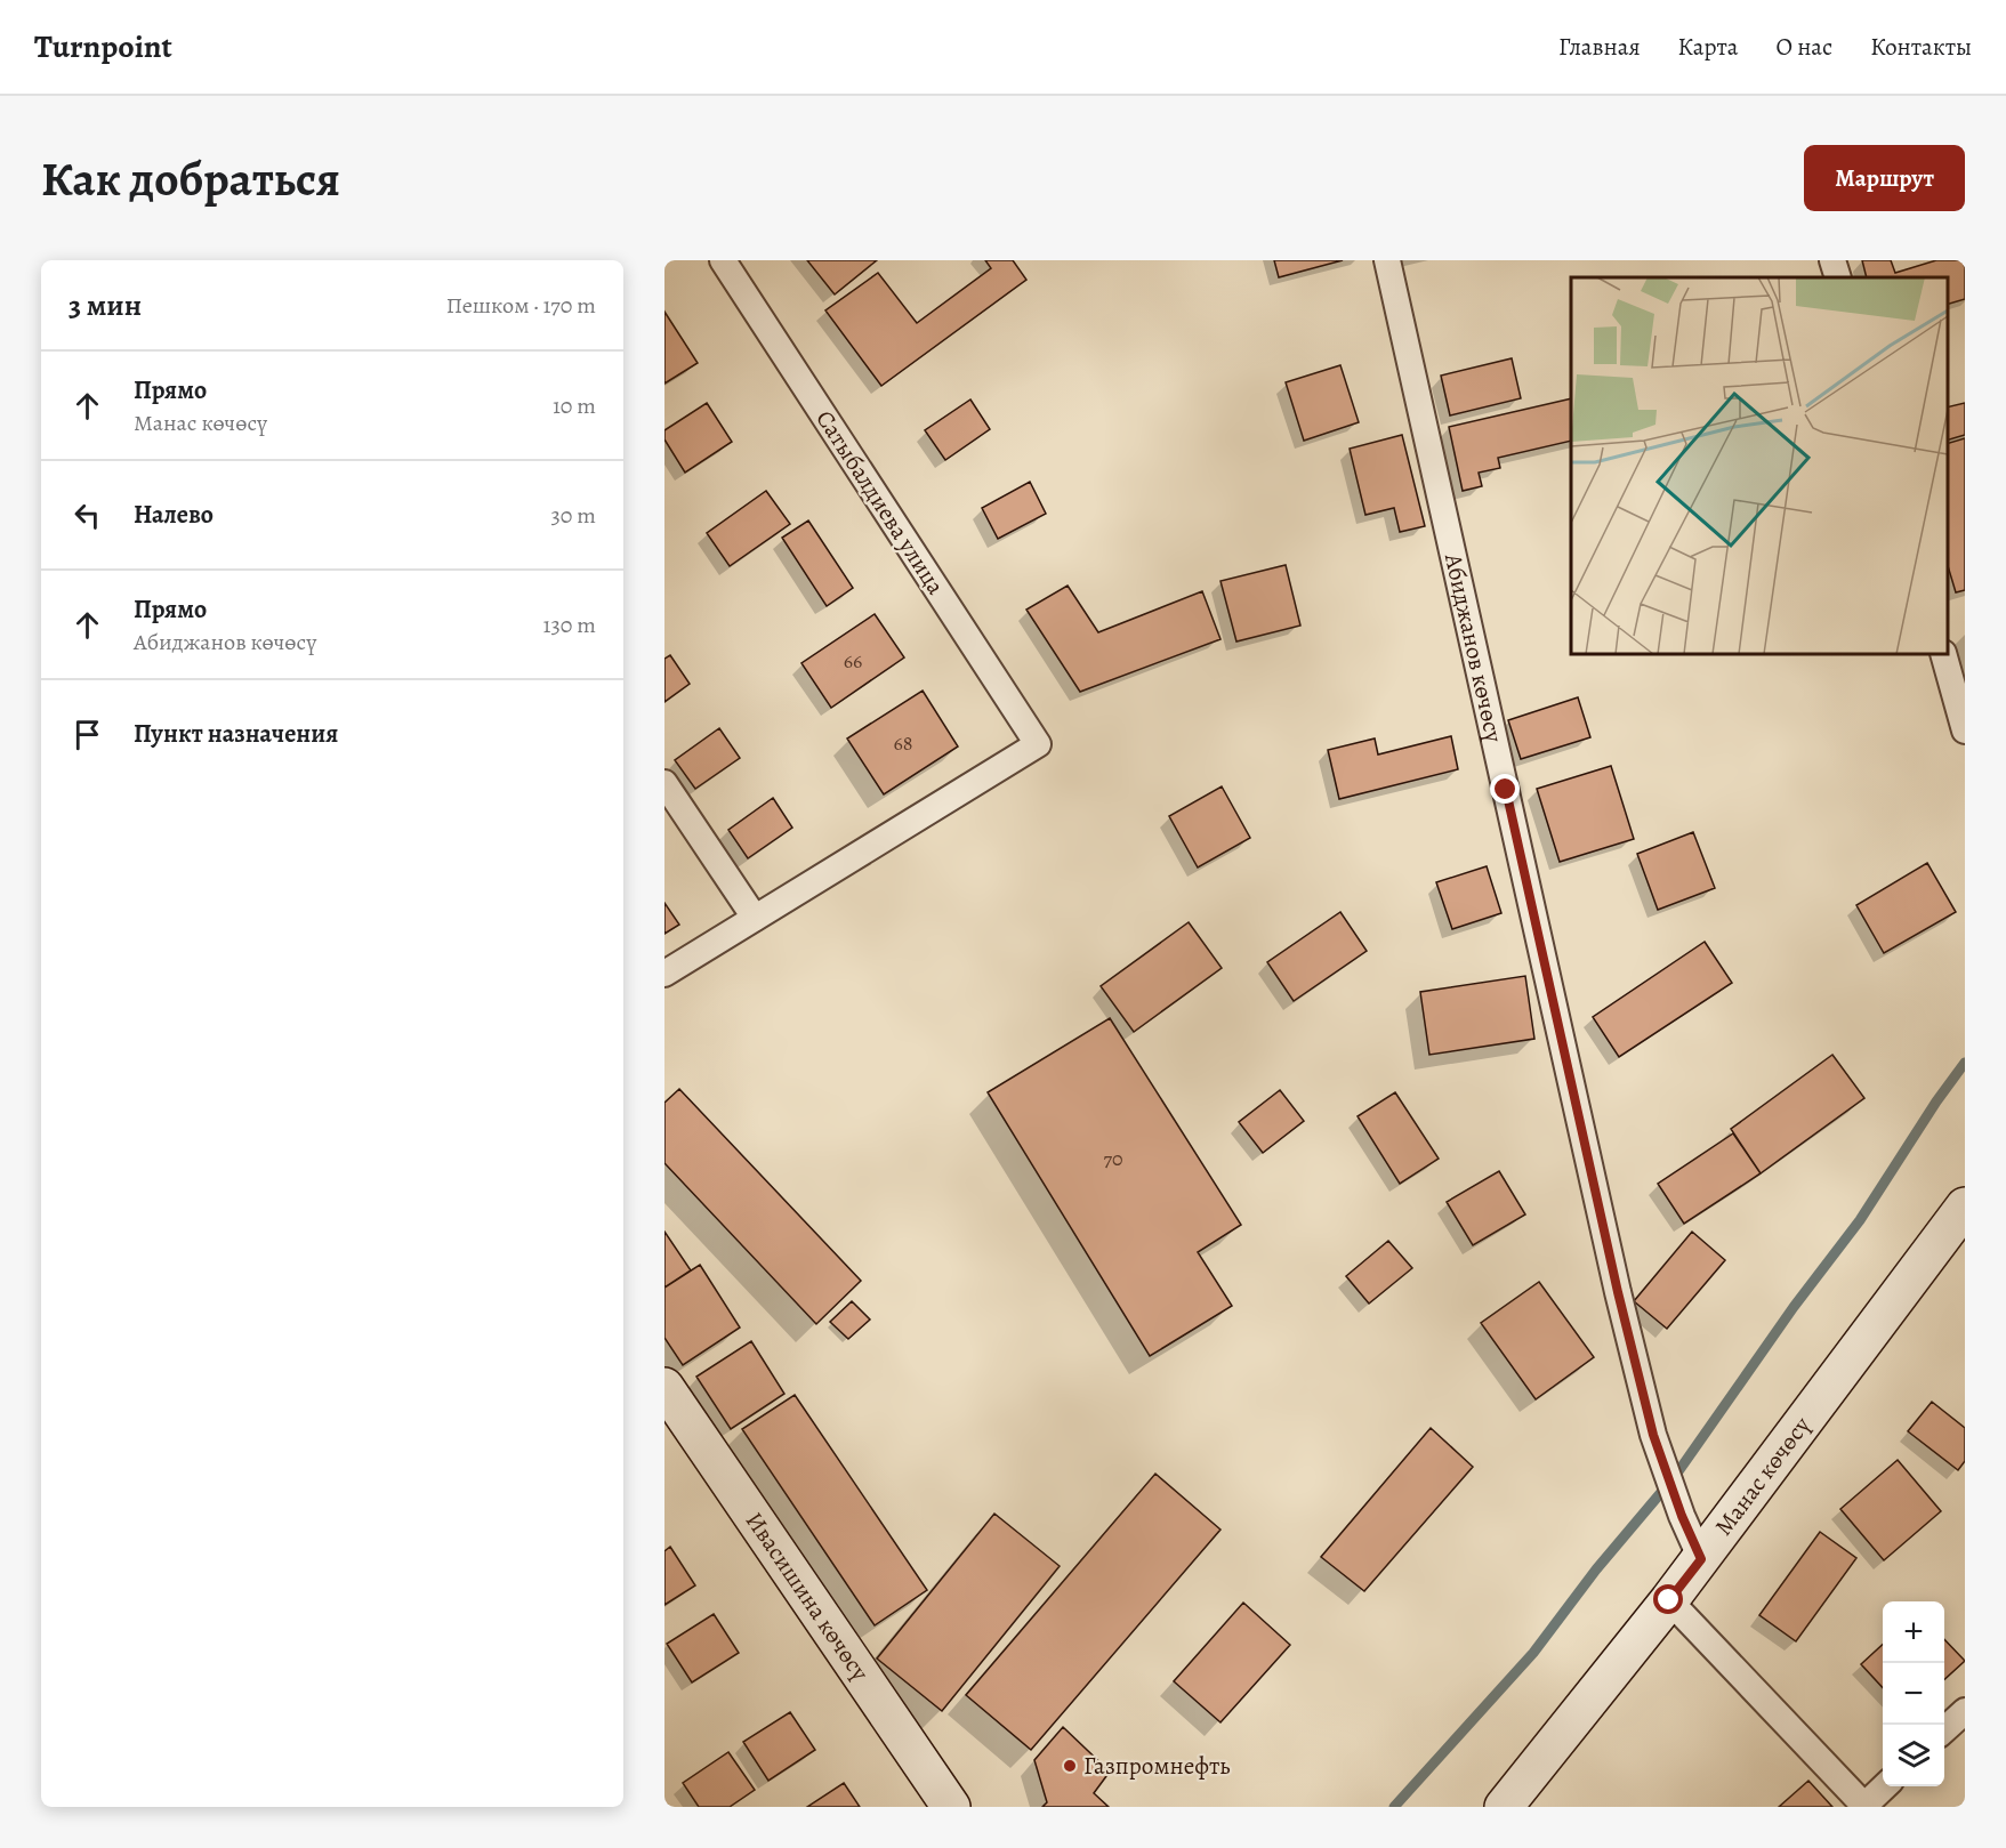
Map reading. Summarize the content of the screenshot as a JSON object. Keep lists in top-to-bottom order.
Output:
{
  "streets": {
    "main road": ["Манас көчөсү", "Ивасишина көчөсү"],
    "street": ["Сатыбалдиева улица", "Абиджанов көчөсү"]
  },
  "crossings": [
    ["Абиджанов көчөсү", "Манас көчөсү"]
  ],
  "places": ["Газпромнефть"],
  "house_numbers": ["66", "68", "70"],
  "page": {
    "header": "Turnpoint",
    "nav": [
      "Главная",
      "Карта",
      "О нас",
      "Контакты"
    ],
    "buttons": "Маршрут",
    "title": "Как добраться",
    "heading": ["3 мин", "Пешком · 170 m"],
    "list": [
      ["Прямо", "Манас көчөсү", "10 m"],
      ["Налево", "30 m"],
      ["Прямо", "Абиджанов көчөсү", "130 m"],
      "Пункт назначения"
    ],
    "map_buttons": ["+", "−"]
  }
}
